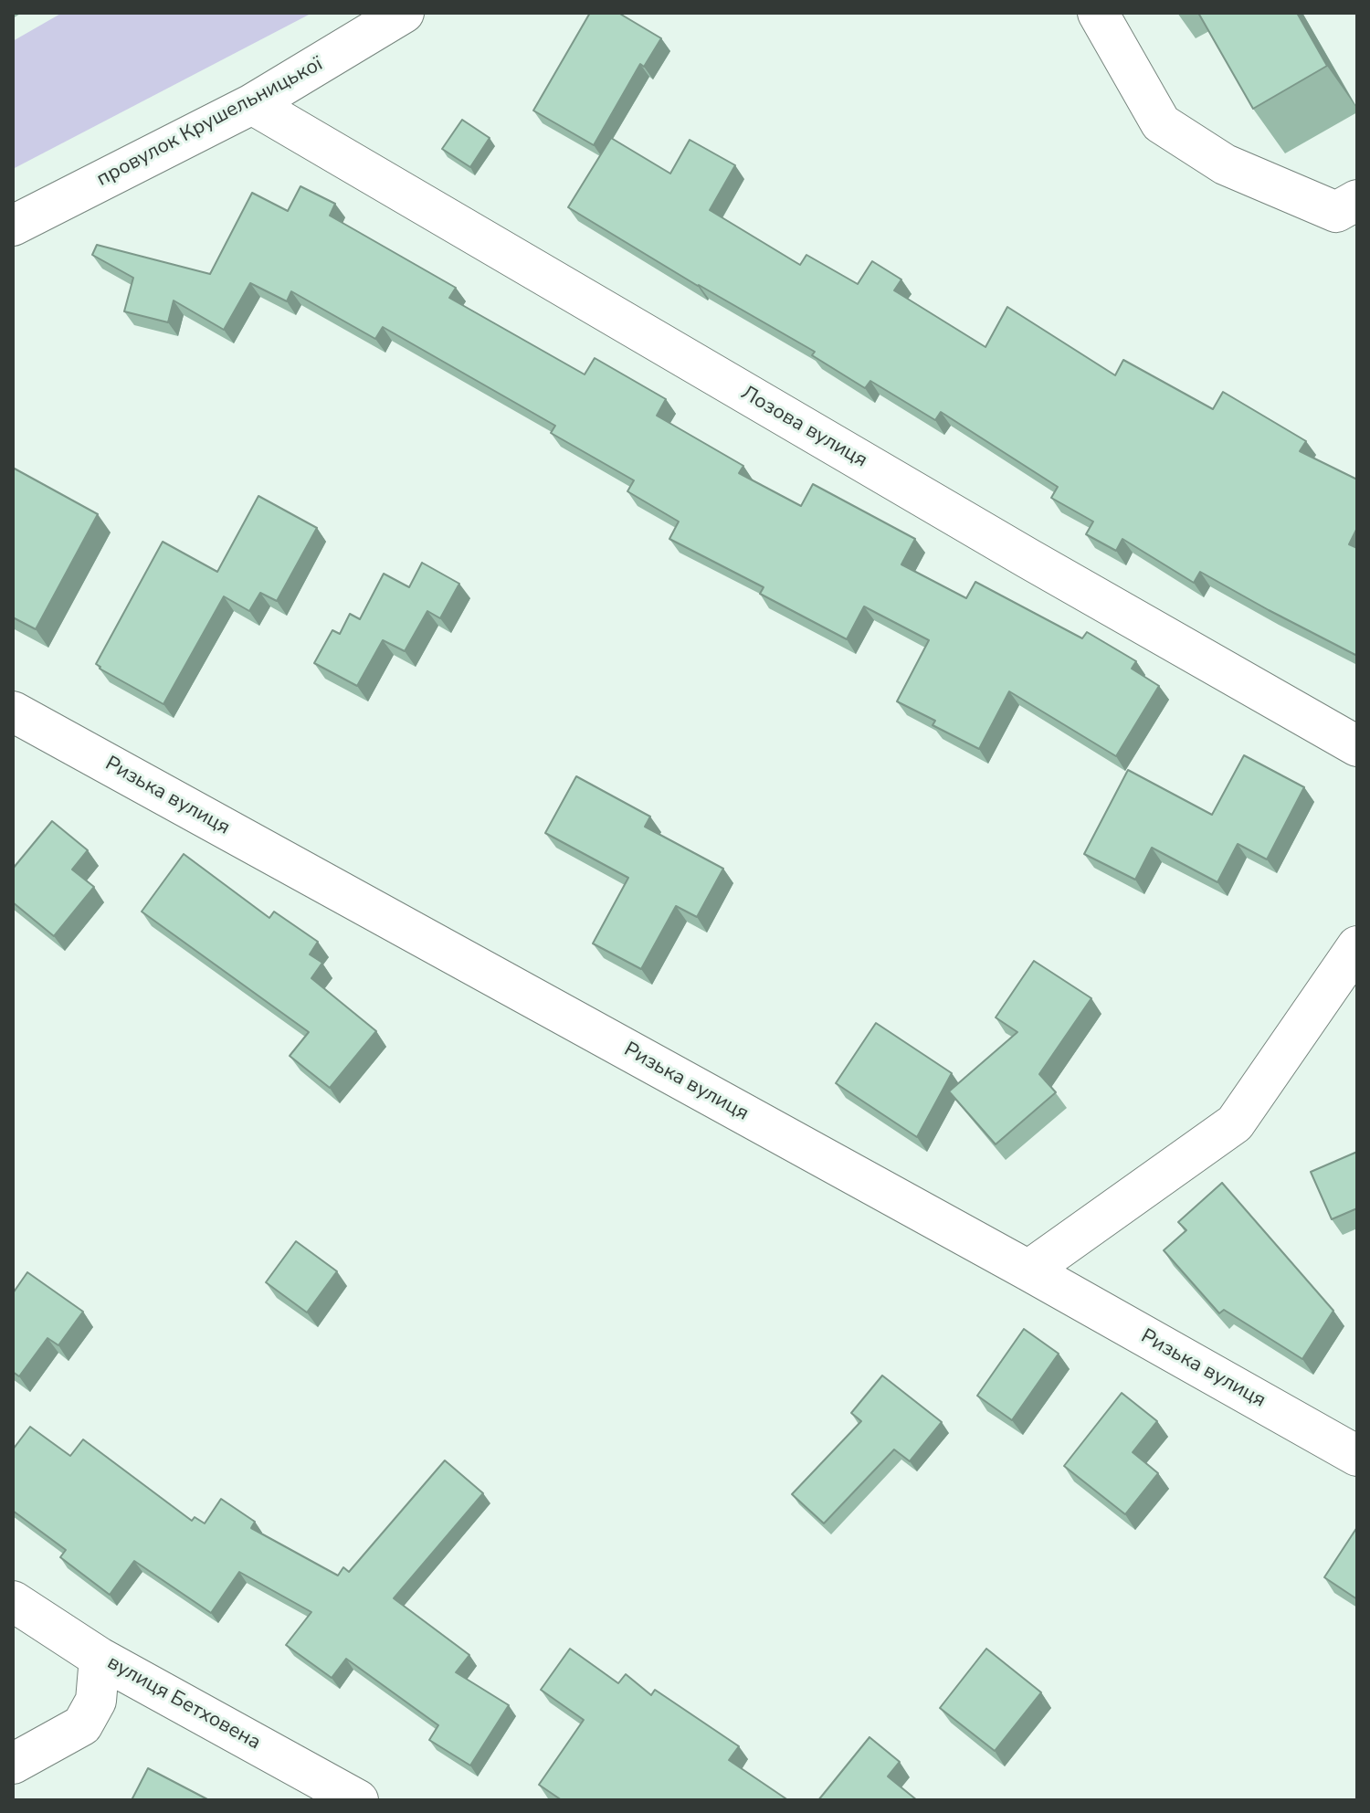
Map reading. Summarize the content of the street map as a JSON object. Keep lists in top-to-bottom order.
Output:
{
  "streets": {
    "street": [
      "провулок Крушельницької",
      "Лозова вулиця",
      "Ризька вулиця",
      "вулиця Бетховена"
    ]
  },
  "crossings": [
    ["провулок Крушельницької", "Лозова вулиця"]
  ]
}
